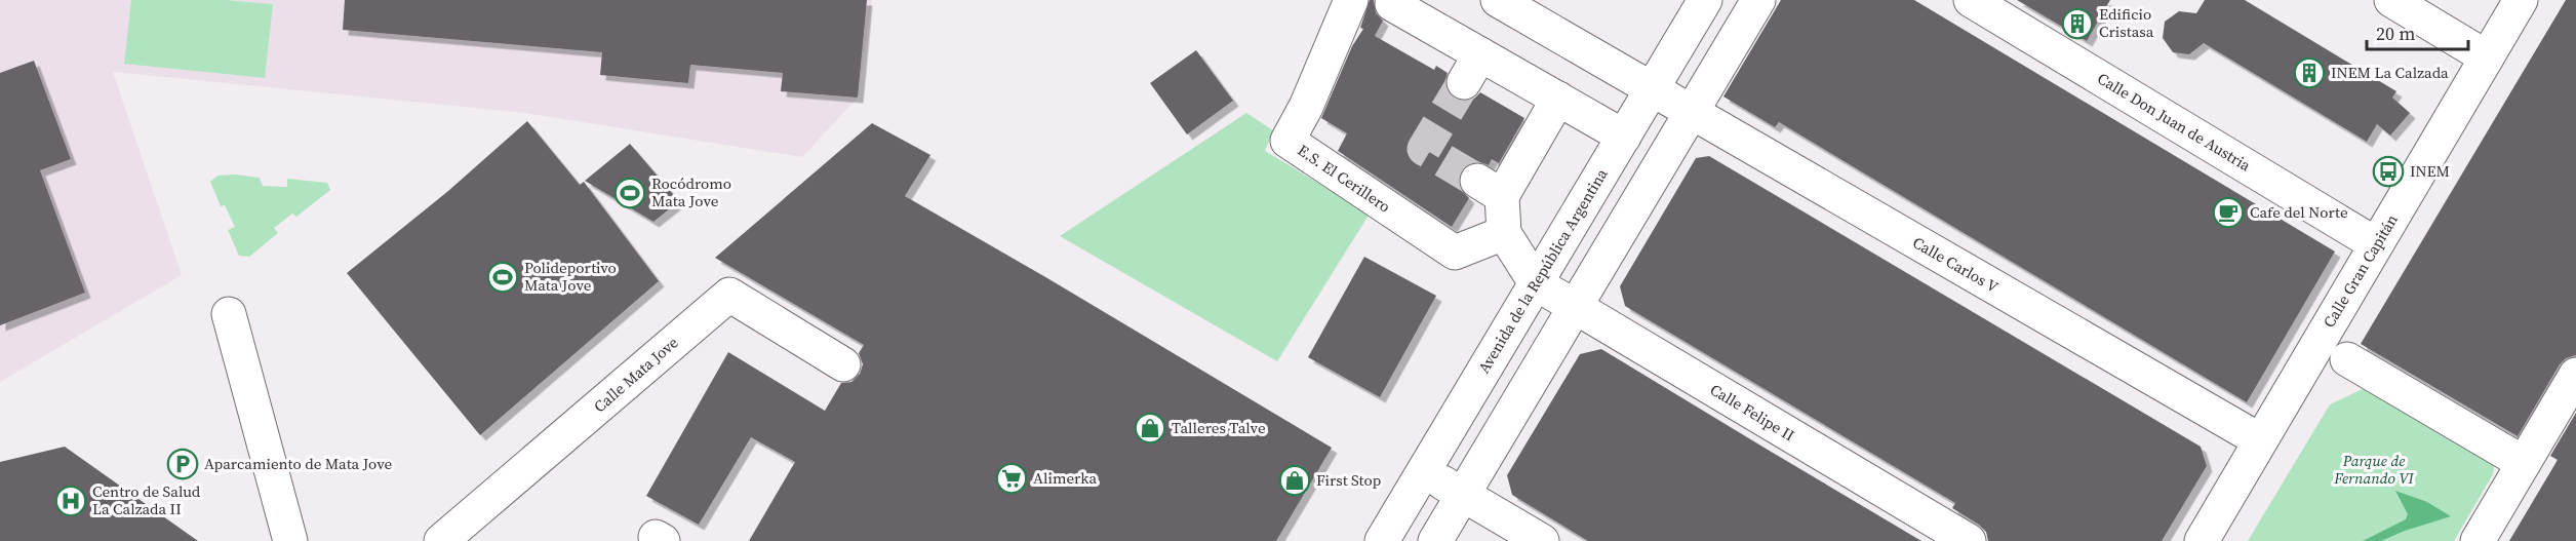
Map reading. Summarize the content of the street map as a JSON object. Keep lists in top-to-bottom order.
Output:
{
  "streets": {
    "street": [
      "Calle Don Juan de Austria",
      "E.S. El Cerillero",
      "Calle Carlos V",
      "Avenida de la República Argentina",
      "Calle Gran Capitán",
      "Calle Mata Jove",
      "Calle Felipe II"
    ]
  },
  "crossings": [
    ["Calle Don Juan de Austria", "Calle Gran Capitán"],
    ["Calle Carlos V", "Avenida de la República Argentina"],
    ["Calle Carlos V", "Calle Gran Capitán"],
    ["Avenida de la República Argentina", "Calle Felipe II"]
  ],
  "parks": ["Parque de Fernando VI"],
  "places": {
    "building": ["Edificio Cristasa", "INEM La Calzada"],
    "bus stop": ["INEM"],
    "sports": ["Rocódromo Mata Jove", "Polideportivo Mata Jove"],
    "cafe": ["Cafe del Norte"],
    "shop": ["Talleres Talve", "First Stop"],
    "parking": ["Aparcamiento de Mata Jove"],
    "supermarket": ["Alimerka"],
    "hospital": ["Centro de Salud La Calzada II"]
  },
  "scale_bar": "20 m"
}
